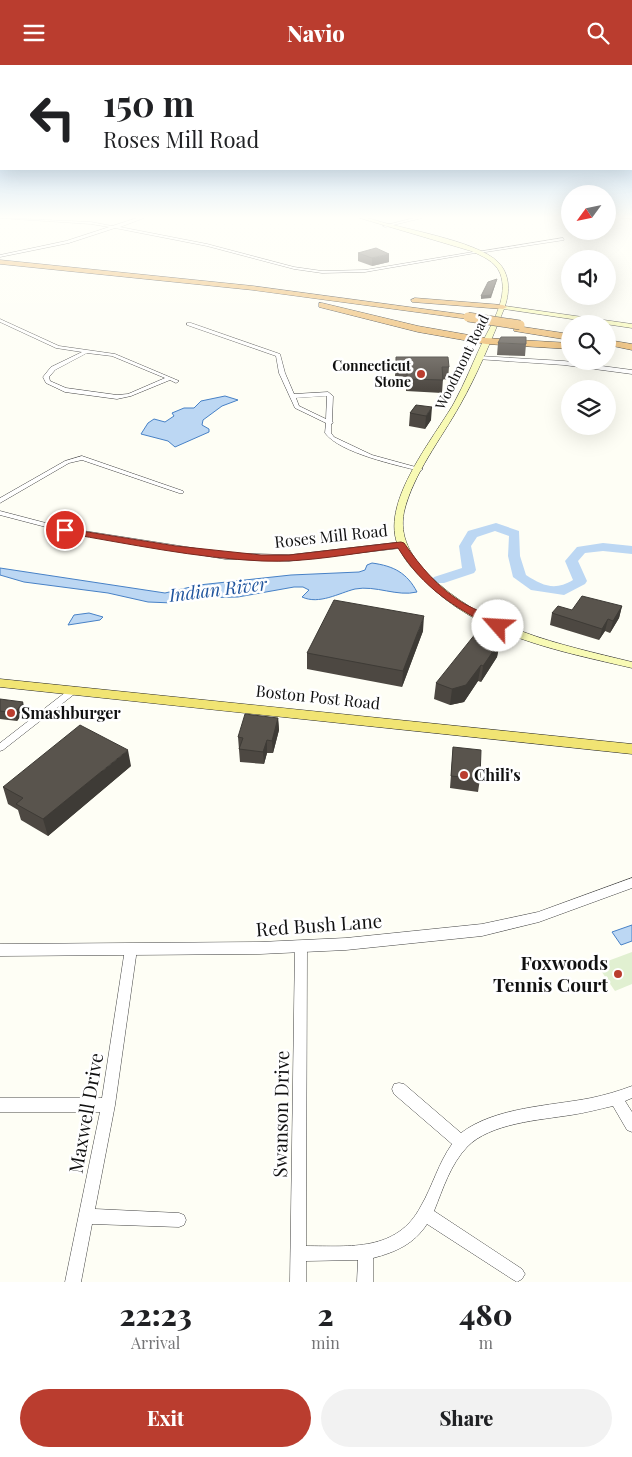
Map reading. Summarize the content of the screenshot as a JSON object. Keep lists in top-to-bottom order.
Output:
{
  "streets": {
    "main road": ["Woodmont Road", "Roses Mill Road", "Boston Post Road"],
    "street": ["Red Bush Lane", "Maxwell Drive", "Swanson Drive"]
  },
  "crossings": [
    ["Woodmont Road", "Roses Mill Road"],
    ["Red Bush Lane", "Maxwell Drive"],
    ["Red Bush Lane", "Swanson Drive"]
  ],
  "water": ["Indian River"],
  "places": [
    "Connecticut Stone",
    "Smashburger",
    "Chili's",
    "Foxwoods Tennis Court"
  ],
  "north": "bottom left",
  "page": {
    "header": "Navio",
    "turn": ["150 m", "Roses Mill Road"],
    "eta": [
      "22:23",
      "Arrival",
      "2",
      "min",
      "480",
      "m"
    ],
    "buttons": ["Exit", "Share"]
  }
}
